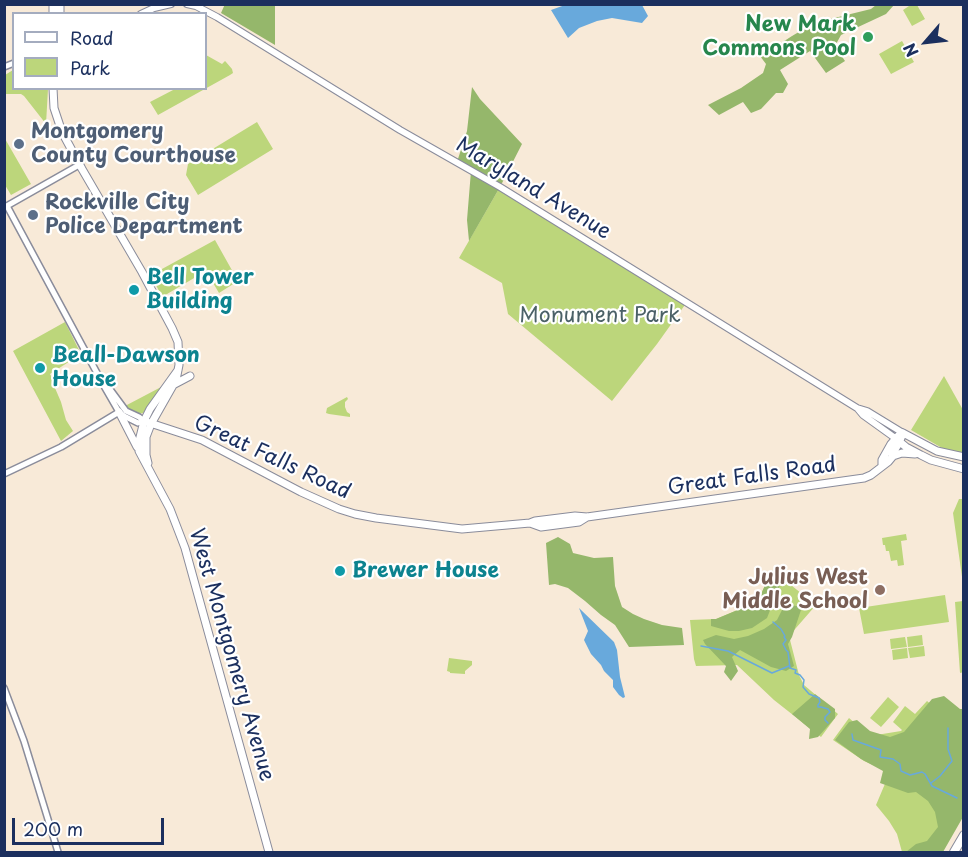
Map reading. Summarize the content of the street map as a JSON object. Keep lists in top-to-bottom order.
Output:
{
  "streets": {
    "main road": ["Maryland Avenue", "Great Falls Road", "West Montgomery Avenue"]
  },
  "crossings": [
    ["Maryland Avenue", "Great Falls Road"]
  ],
  "parks": ["Monument Park"],
  "places": [
    "New Mark Commons Pool",
    "Montgomery County Courthouse",
    "Rockville City Police Department",
    "Bell Tower Building",
    "Beall-Dawson House",
    "Brewer House",
    "Julius West Middle School"
  ],
  "legend": ["Road", "Park"],
  "scale_bar": "200 m",
  "north": "bottom left"
}
